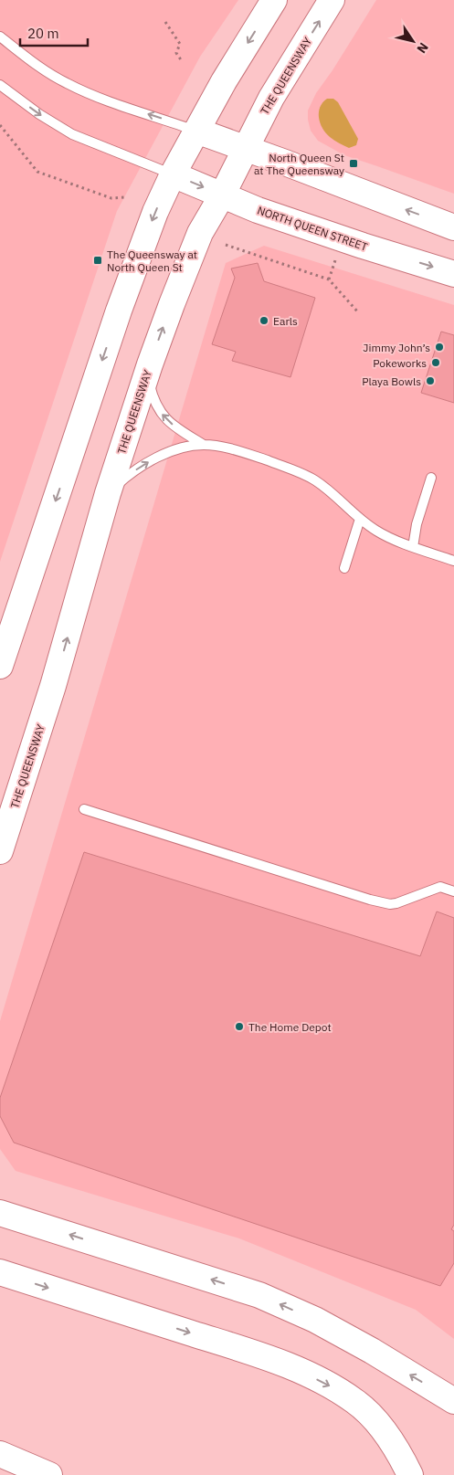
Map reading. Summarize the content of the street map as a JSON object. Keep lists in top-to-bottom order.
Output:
{
  "streets": {
    "main road": ["THE QUEENSWAY", "NORTH QUEEN STREET"]
  },
  "crossings": [
    ["THE QUEENSWAY", "NORTH QUEEN STREET"]
  ],
  "places": {
    "transit": ["North Queen St at The Queensway", "The Queensway at North Queen St"],
    "other": [
      "Earls",
      "Jimmy John’s",
      "Pokeworks",
      "Playa Bowls",
      "The Home Depot"
    ]
  },
  "scale_bar": "20 m",
  "north": "bottom right"
}
